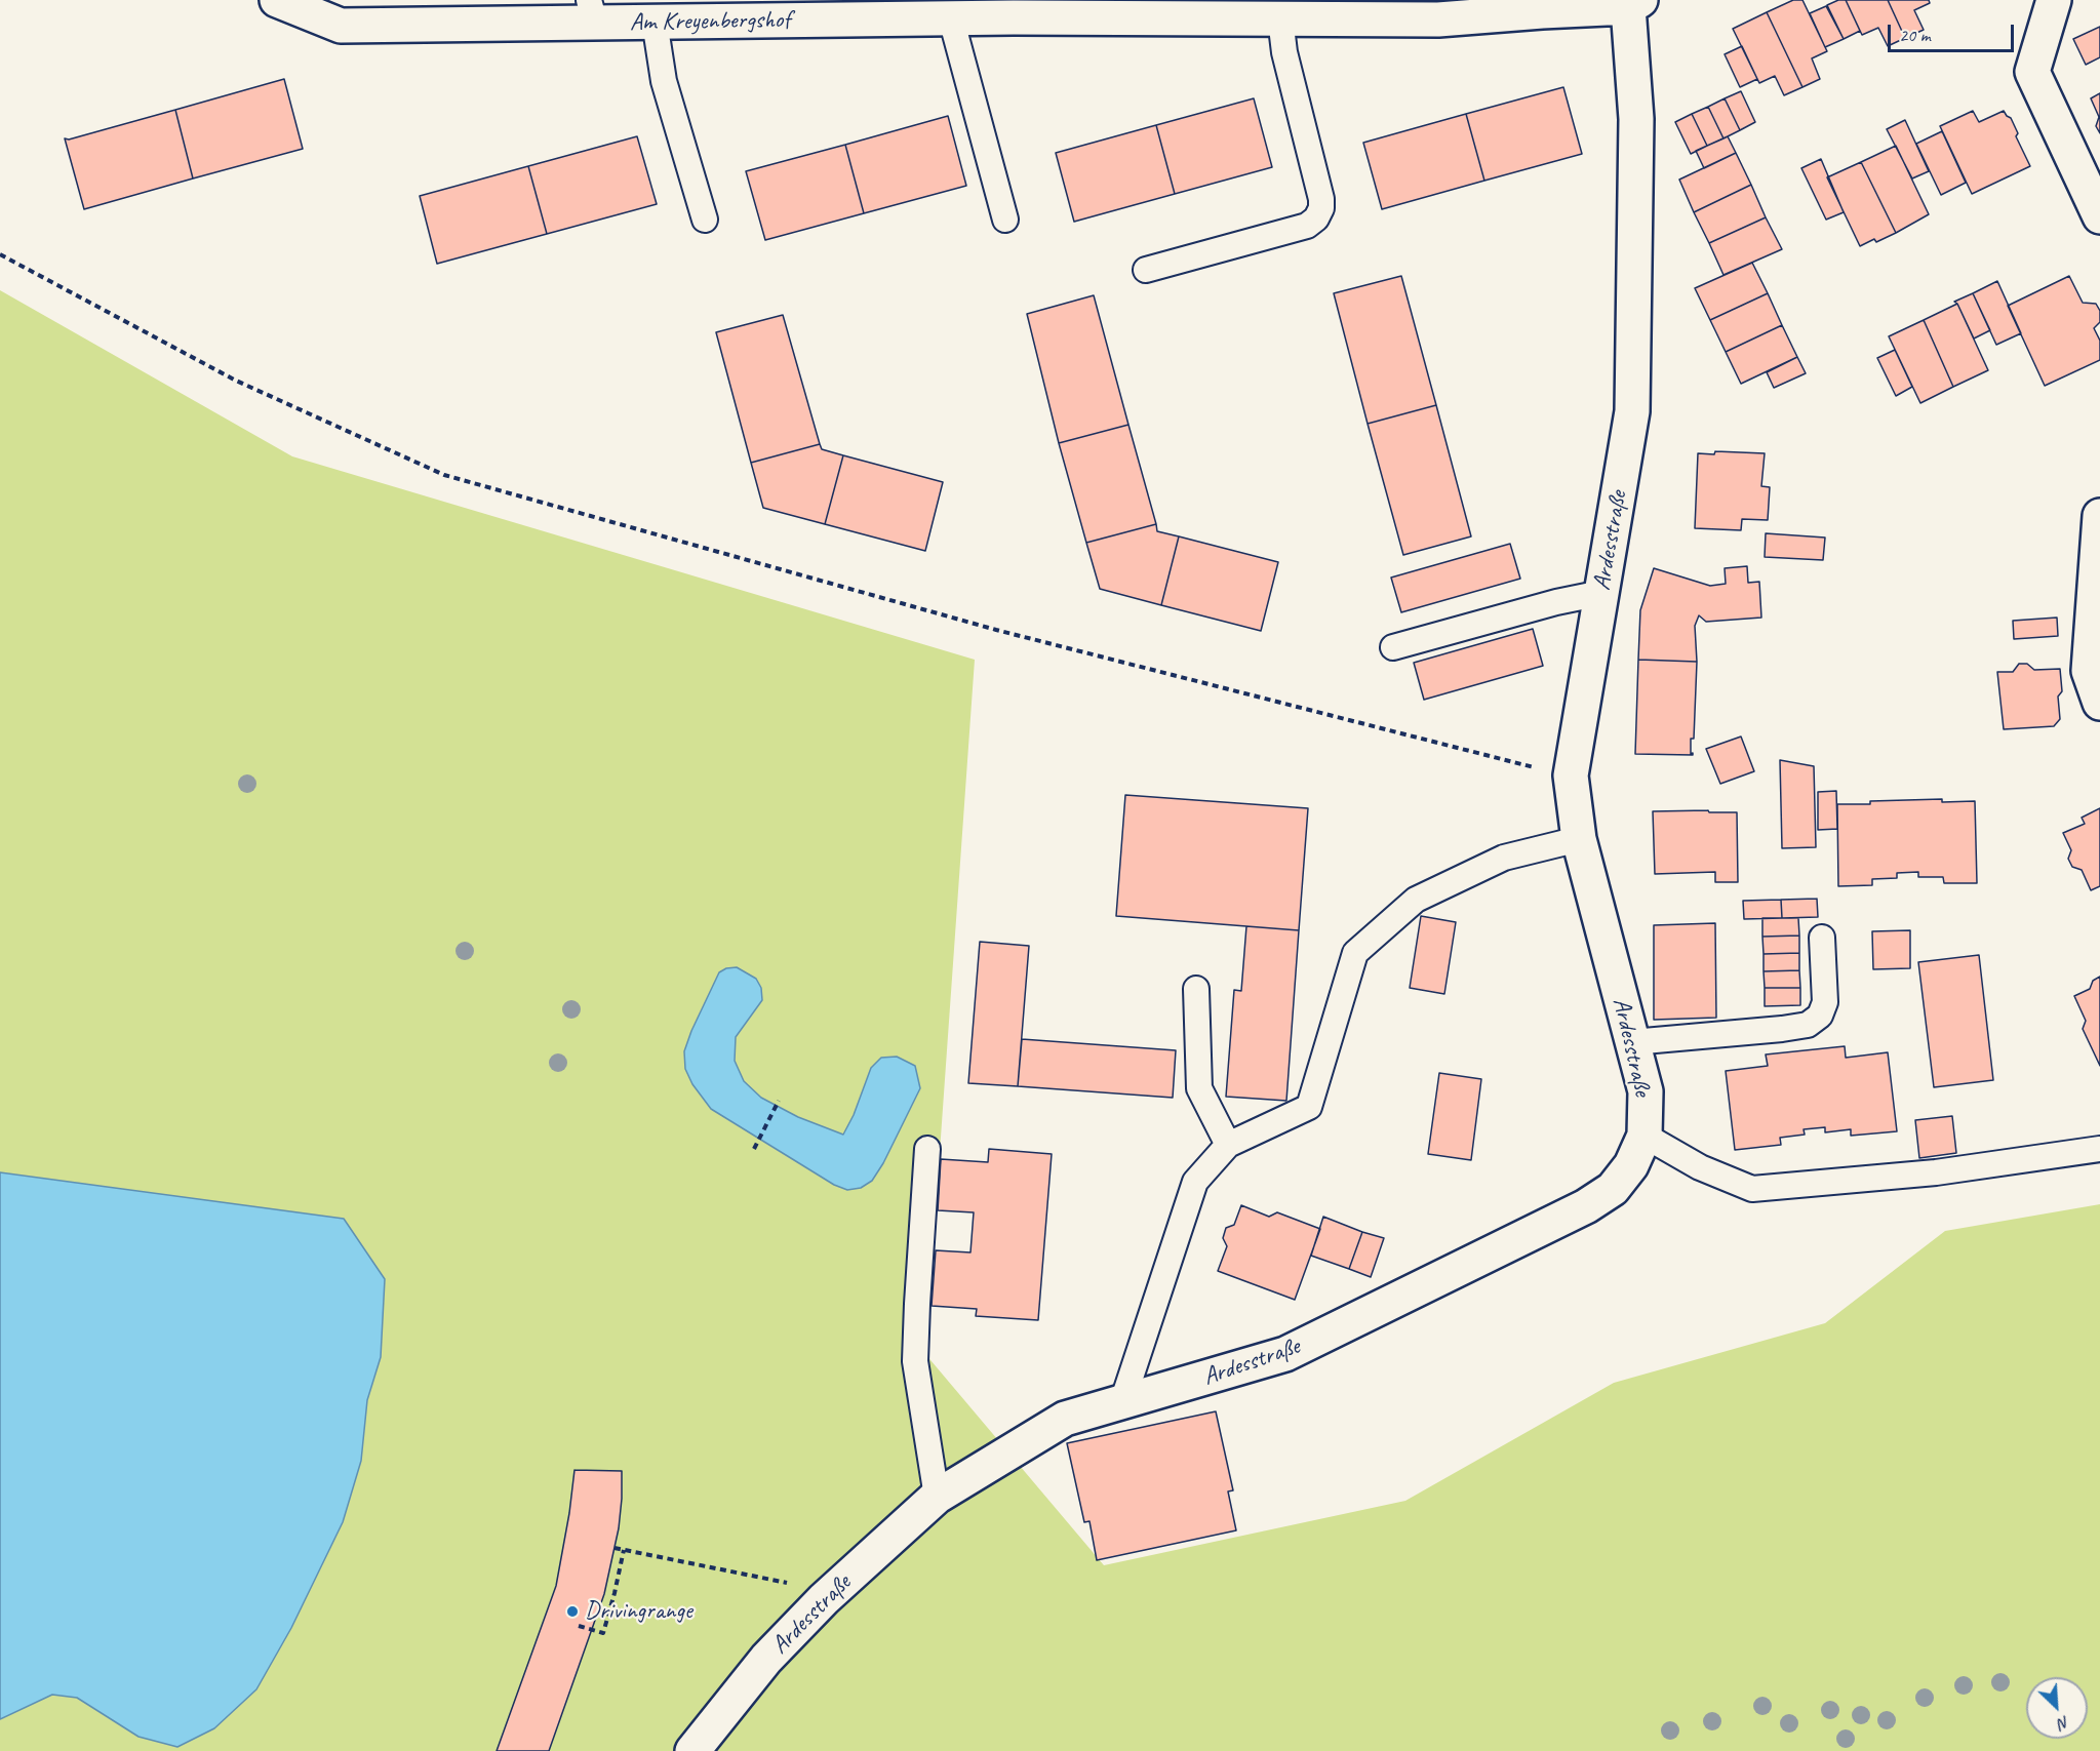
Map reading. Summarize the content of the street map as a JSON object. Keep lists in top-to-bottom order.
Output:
{
  "streets": {
    "street": ["Am Kreyenbergshof", "Ardesstraße"]
  },
  "crossings": [
    ["Am Kreyenbergshof", "Ardesstraße"]
  ],
  "places": ["Drivingrange"],
  "scale_bar": "20 m",
  "north": "bottom right"
}
